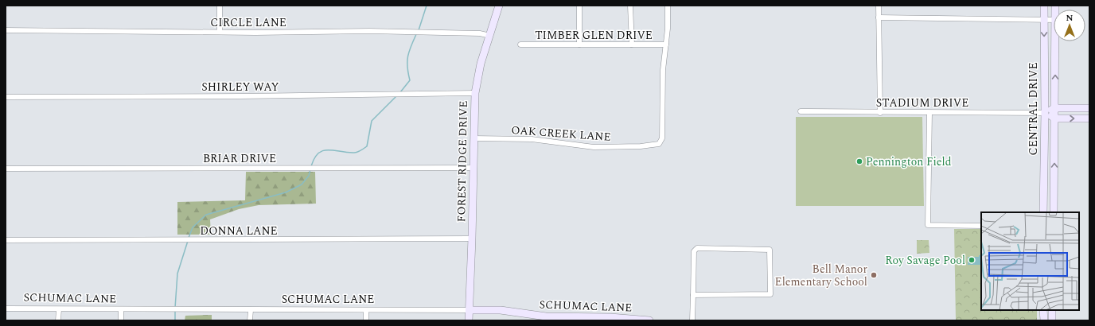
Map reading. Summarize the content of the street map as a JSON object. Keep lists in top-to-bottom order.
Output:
{
  "streets": {
    "main road": ["CENTRAL DRIVE", "FOREST RIDGE DRIVE", "SCHUMAC LANE"],
    "street": [
      "CIRCLE LANE",
      "TIMBER GLEN DRIVE",
      "SHIRLEY WAY",
      "STADIUM DRIVE",
      "OAK CREEK LANE",
      "BRIAR DRIVE",
      "DONNA LANE"
    ]
  },
  "crossings": [
    ["CIRCLE LANE", "FOREST RIDGE DRIVE"],
    ["TIMBER GLEN DRIVE", "OAK CREEK LANE"],
    ["SHIRLEY WAY", "FOREST RIDGE DRIVE"],
    ["STADIUM DRIVE", "CENTRAL DRIVE"],
    ["OAK CREEK LANE", "FOREST RIDGE DRIVE"],
    ["BRIAR DRIVE", "FOREST RIDGE DRIVE"],
    ["FOREST RIDGE DRIVE", "DONNA LANE"],
    ["FOREST RIDGE DRIVE", "SCHUMAC LANE"]
  ],
  "places": ["Pennington Field", "Roy Savage Pool", "Bell Manor Elementary School"],
  "north": "top"
}
